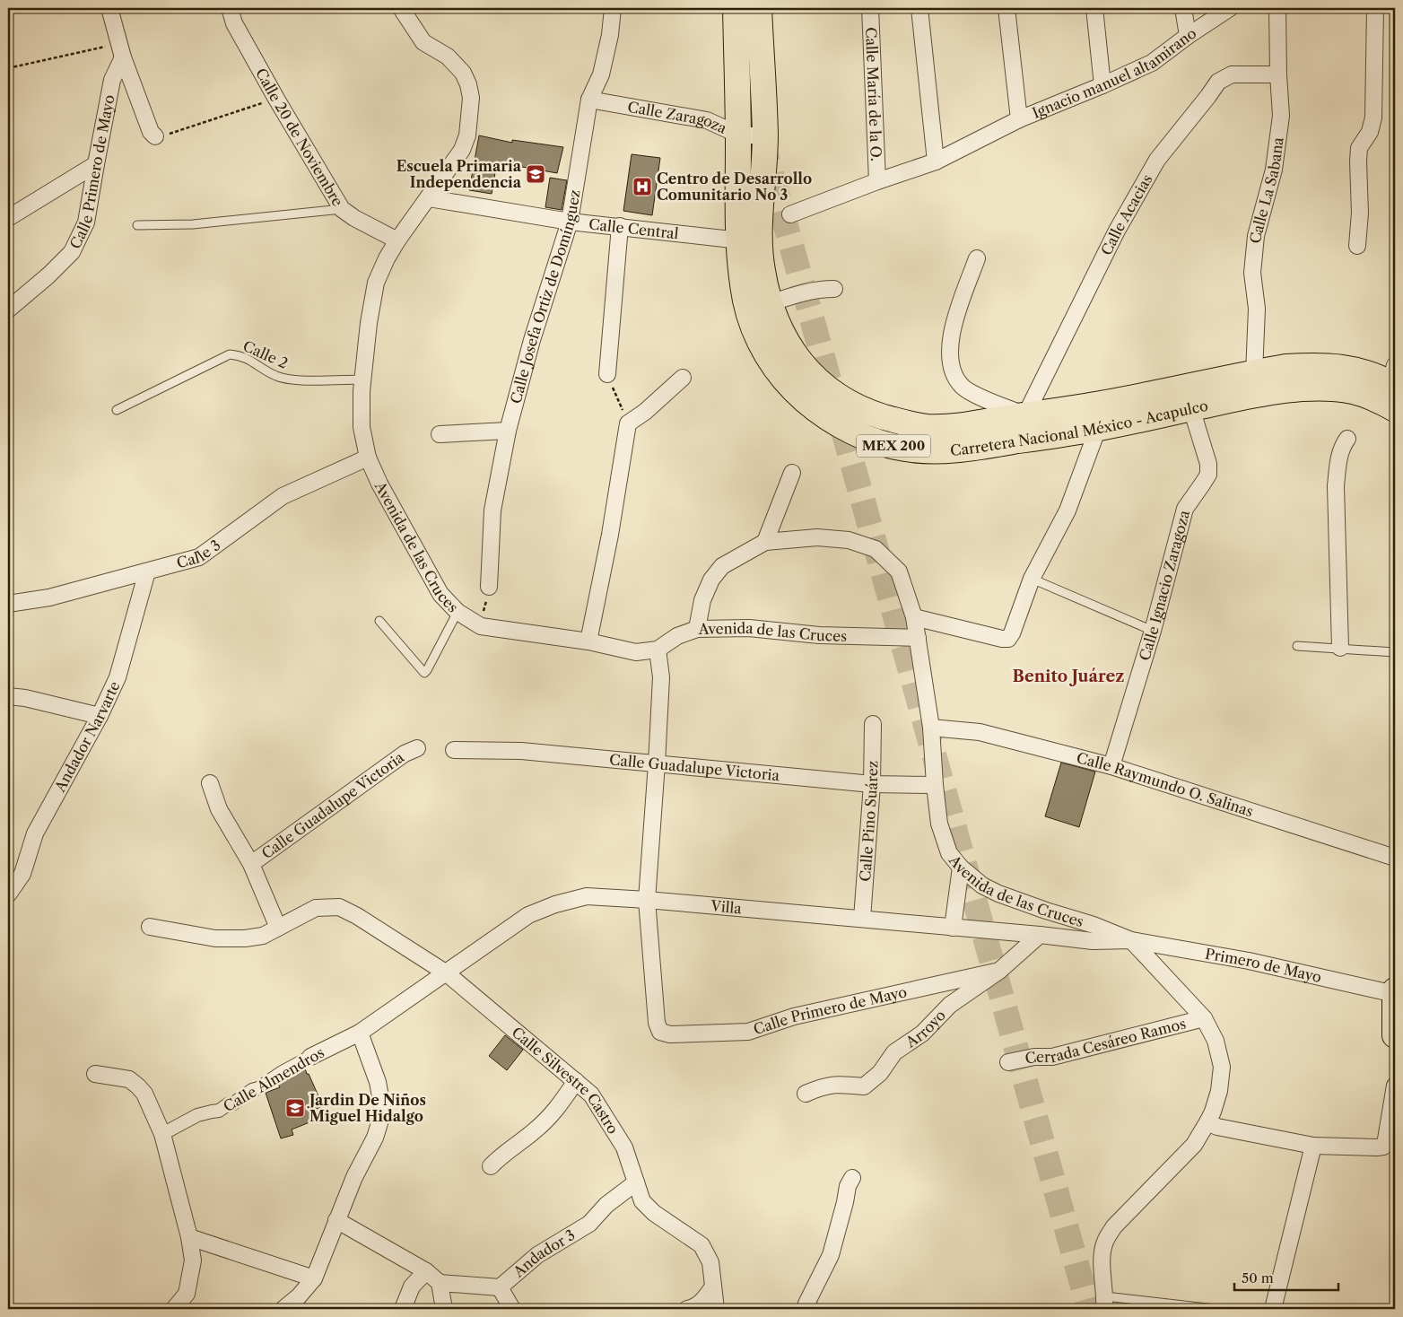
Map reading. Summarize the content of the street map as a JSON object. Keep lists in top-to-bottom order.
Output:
{
  "streets": {
    "main road": ["Carretera Nacional México - Acapulco", "MEX 200"],
    "street": [
      "Ignacio manuel altamirano",
      "Calle María de la O.",
      "Calle Zaragoza",
      "Calle 20 de Noviembre",
      "Calle Primero de Mayo",
      "Calle La Sabana",
      "Calle Acacias",
      "Calle Central",
      "Calle Josefa Ortiz de Domínguez",
      "Avenida de las Cruces",
      "Calle 3",
      "Calle Ignacio Zaragoza",
      "Andador Narvarte",
      "Calle Guadalupe Victoria",
      "Calle Raymundo O. Salinas",
      "Calle Pino Suárez",
      "Villa",
      "Primero de Mayo",
      "Arroyo",
      "Cerrada Cesáreo Ramos",
      "Calle Almendros",
      "Calle Silvestre Castro",
      "Andador 3"
    ],
    "lane": ["Calle 2"]
  },
  "crossings": [
    ["Ignacio manuel altamirano", "Calle María de la O."],
    ["Calle Zaragoza", "Calle Josefa Ortiz de Domínguez"],
    ["Calle Zaragoza", "Carretera Nacional México - Acapulco"],
    ["Calle 20 de Noviembre", "Avenida de las Cruces"],
    ["Calle Primero de Mayo", "Villa"],
    ["Calle Primero de Mayo", "Arroyo"],
    ["Calle La Sabana", "Calle Acacias"],
    ["Calle La Sabana", "Carretera Nacional México - Acapulco"],
    ["Calle Acacias", "Carretera Nacional México - Acapulco"],
    ["Calle Central", "Calle Josefa Ortiz de Domínguez"],
    ["Calle Central", "Carretera Nacional México - Acapulco"],
    ["Calle Central", "Avenida de las Cruces"],
    ["Calle 2", "Avenida de las Cruces"],
    ["Carretera Nacional México - Acapulco", "Calle Ignacio Zaragoza"],
    ["Avenida de las Cruces", "Calle 3"],
    ["Avenida de las Cruces", "Calle Guadalupe Victoria"],
    ["Avenida de las Cruces", "Calle Raymundo O. Salinas"],
    ["Avenida de las Cruces", "Villa"],
    ["Avenida de las Cruces", "Primero de Mayo"],
    ["Avenida de las Cruces", "Cerrada Cesáreo Ramos"],
    ["Calle 3", "Andador Narvarte"],
    ["Calle Ignacio Zaragoza", "Calle Raymundo O. Salinas"],
    ["Calle Guadalupe Victoria", "Calle Pino Suárez"],
    ["Calle Pino Suárez", "Villa"],
    ["Villa", "Primero de Mayo"],
    ["Villa", "Arroyo"],
    ["Villa", "Calle Almendros"],
    ["Villa", "Calle Silvestre Castro"],
    ["Calle Silvestre Castro", "Andador 3"]
  ],
  "districts": ["Benito Juárez"],
  "places": {
    "school or university": ["Escuela Primaria Independencia", "Jardin De Niños Miguel Hidalgo"],
    "hospital": ["Centro de Desarrollo Comunitario No 3"]
  },
  "scale_bar": "50 m"
}
